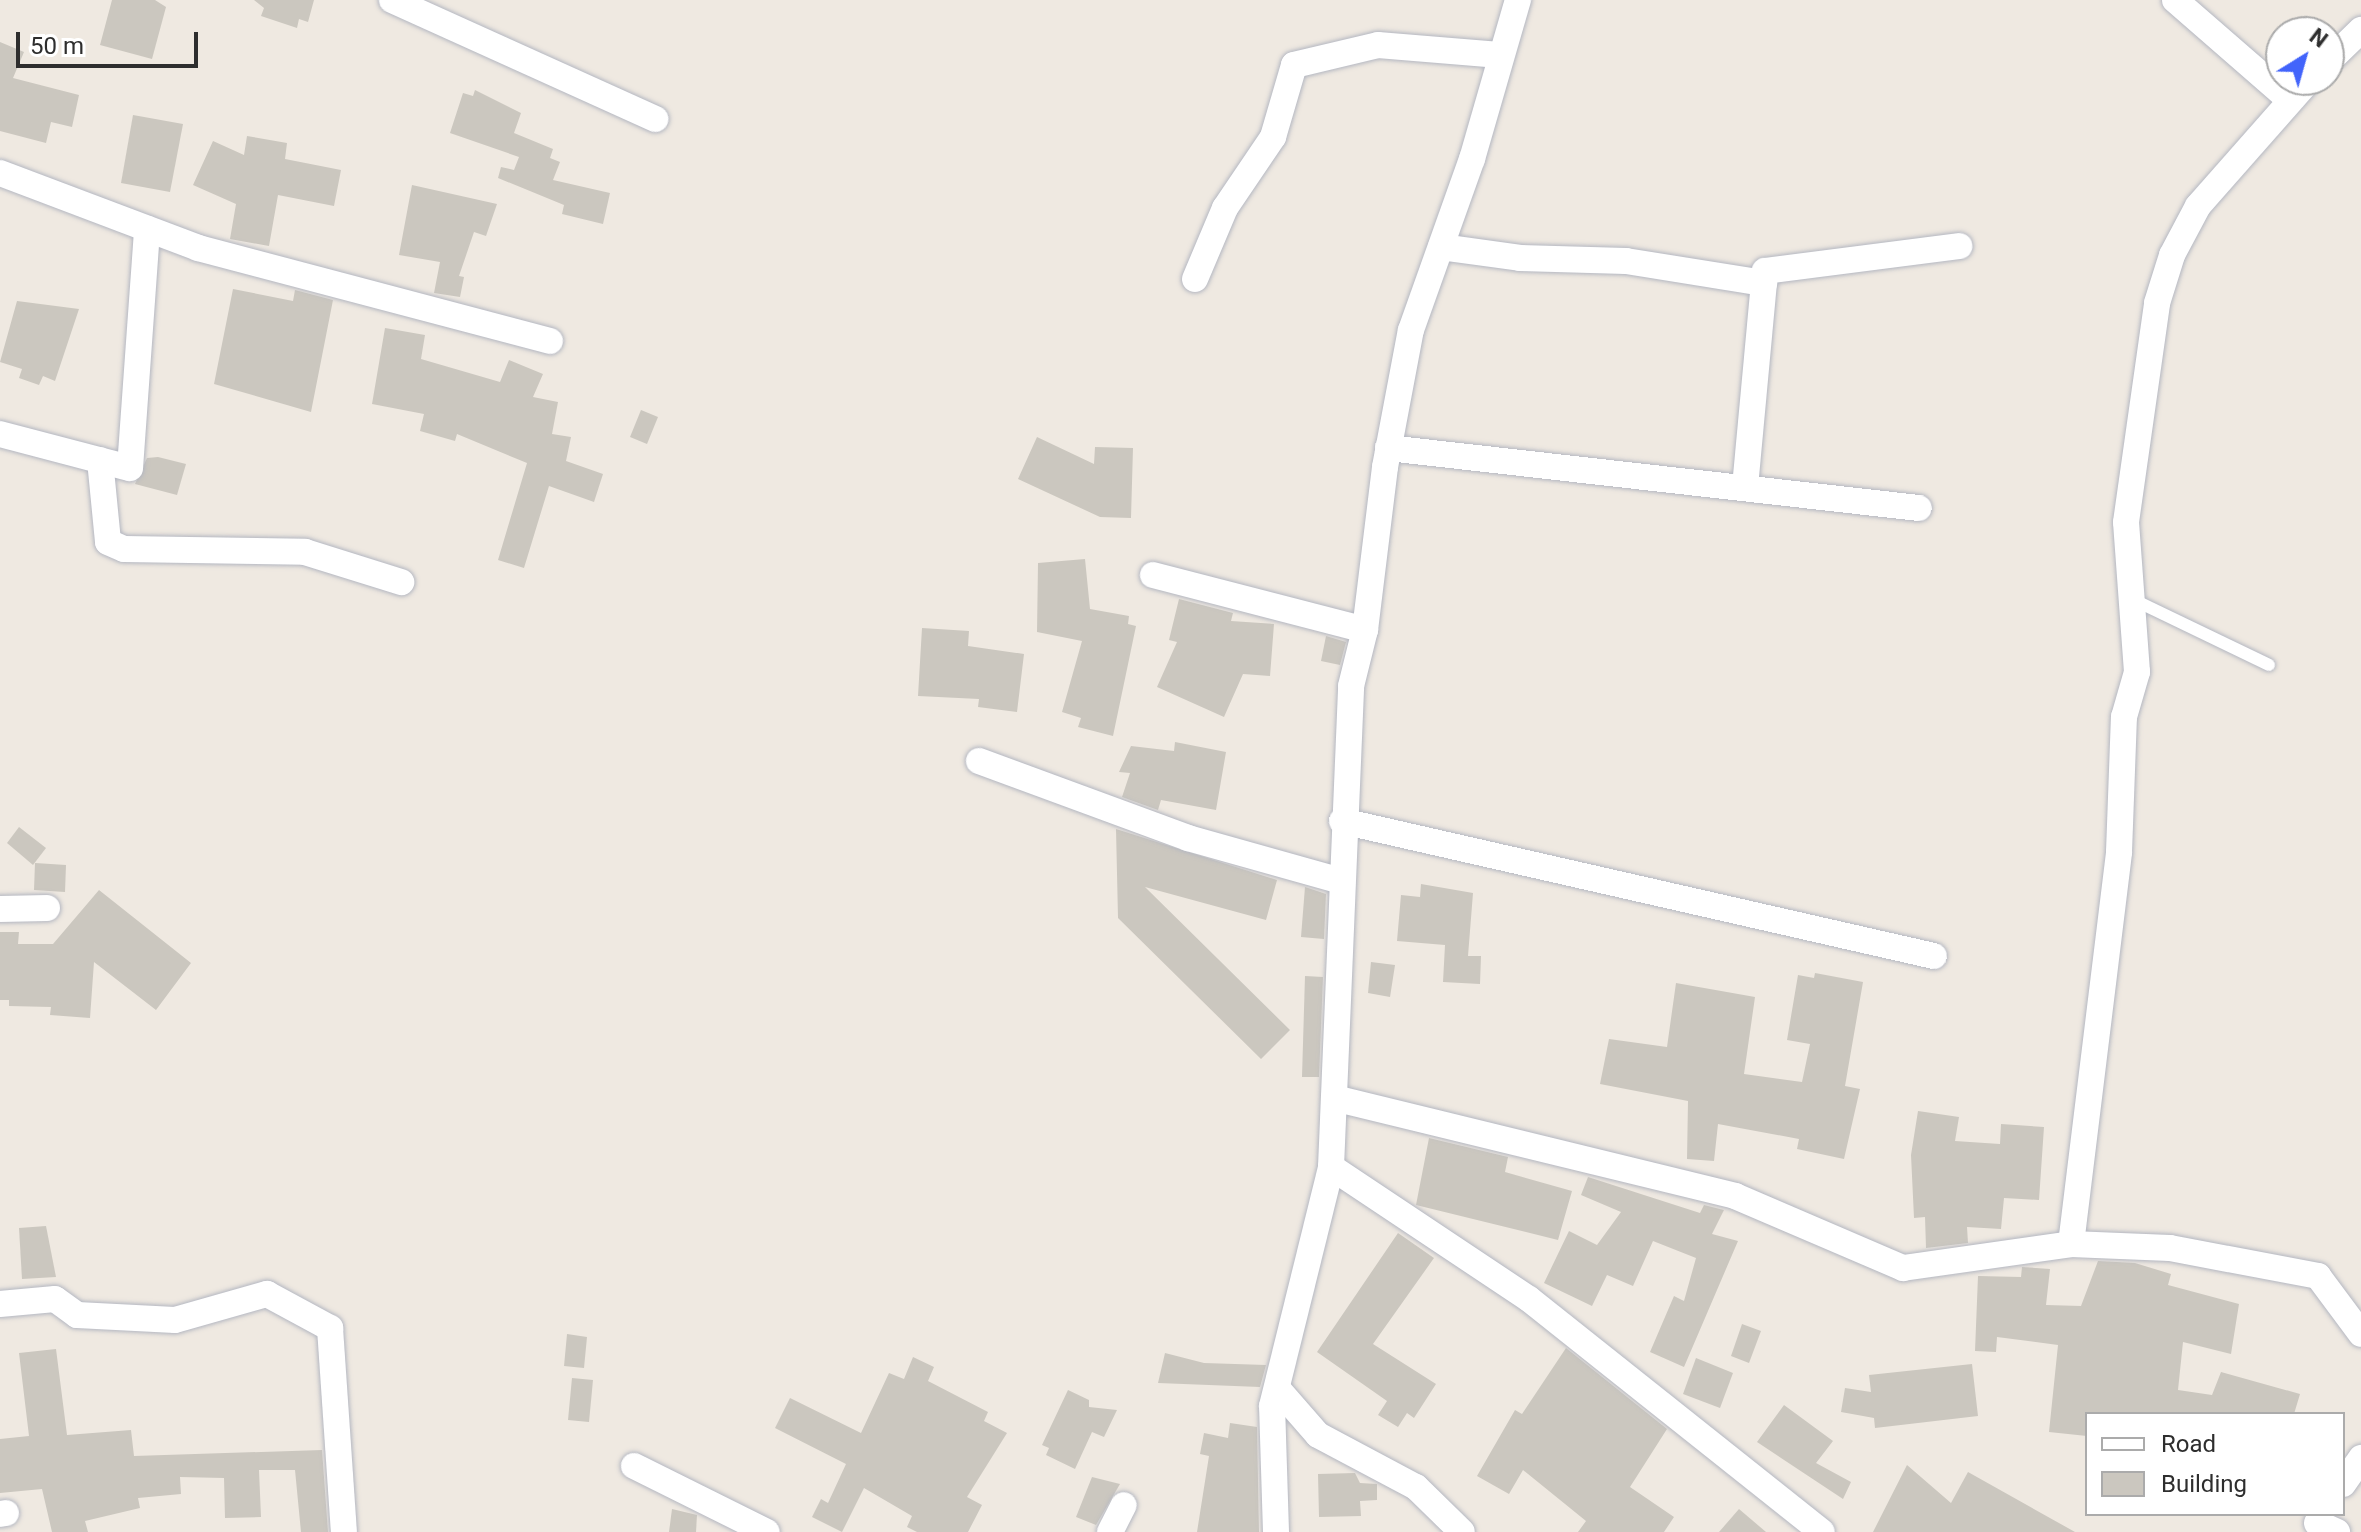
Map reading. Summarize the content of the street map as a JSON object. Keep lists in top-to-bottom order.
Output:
{
  "legend": ["Road", "Building"],
  "scale_bar": "50 m",
  "north": "top right"
}
